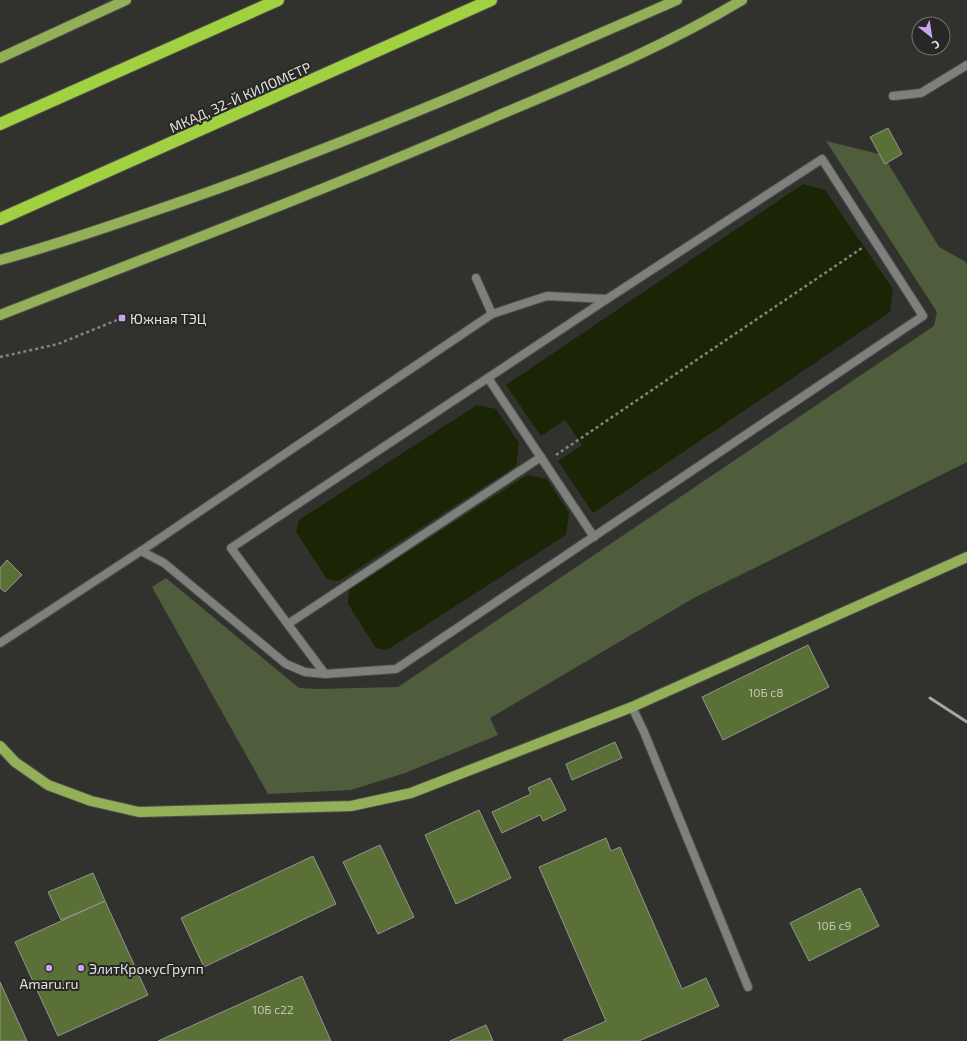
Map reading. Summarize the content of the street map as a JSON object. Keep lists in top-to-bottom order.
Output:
{
  "streets": {
    "highway": ["МКАД, 32-Й КИЛОМЕТР"]
  },
  "places": {
    "transit": ["Южная ТЭЦ"],
    "other": ["Amaru.ru", "ЭлитКрокусГрупп"]
  },
  "house_numbers": ["10Б с8", "10Б с9", "10Б с22"],
  "north": "bottom right"
}
